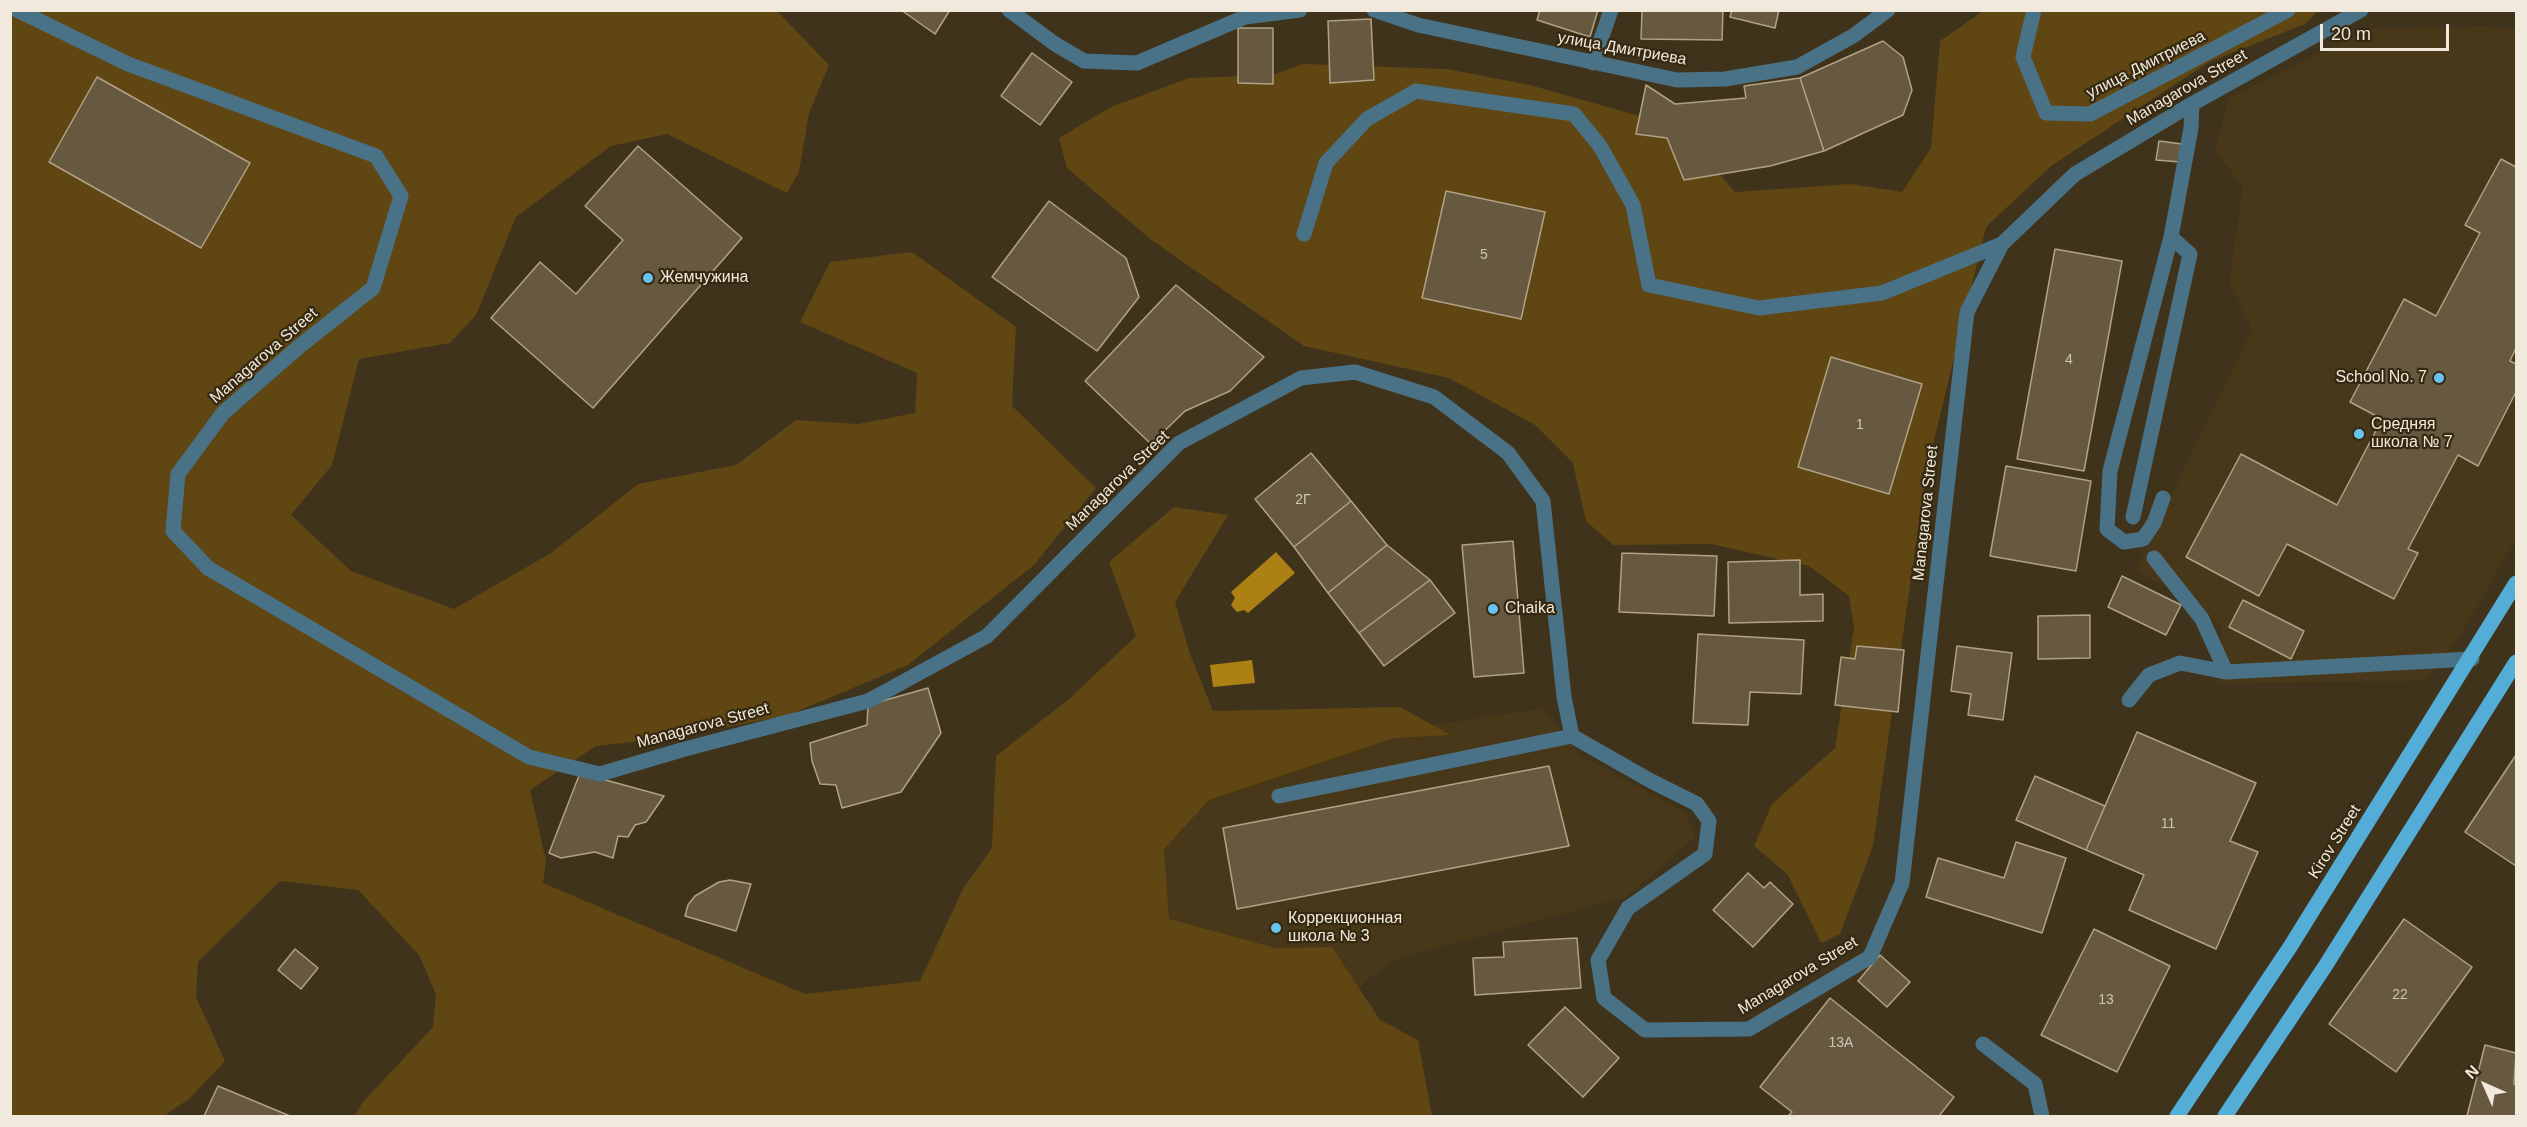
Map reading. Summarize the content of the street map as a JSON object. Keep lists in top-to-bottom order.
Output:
{
  "streets": {
    "main road": ["Kirov Street"],
    "street": ["улица Дмитриева", "Managarova Street"]
  },
  "places": [
    "Жемчужина",
    "School No. 7",
    "Средняя школа № 7",
    "Chaika",
    "Коррекционная школа № 3"
  ],
  "house_numbers": [
    "5",
    "4",
    "1",
    "2Г",
    "11",
    "22",
    "13",
    "13А"
  ],
  "scale_bar": "20 m",
  "north": "top left"
}
